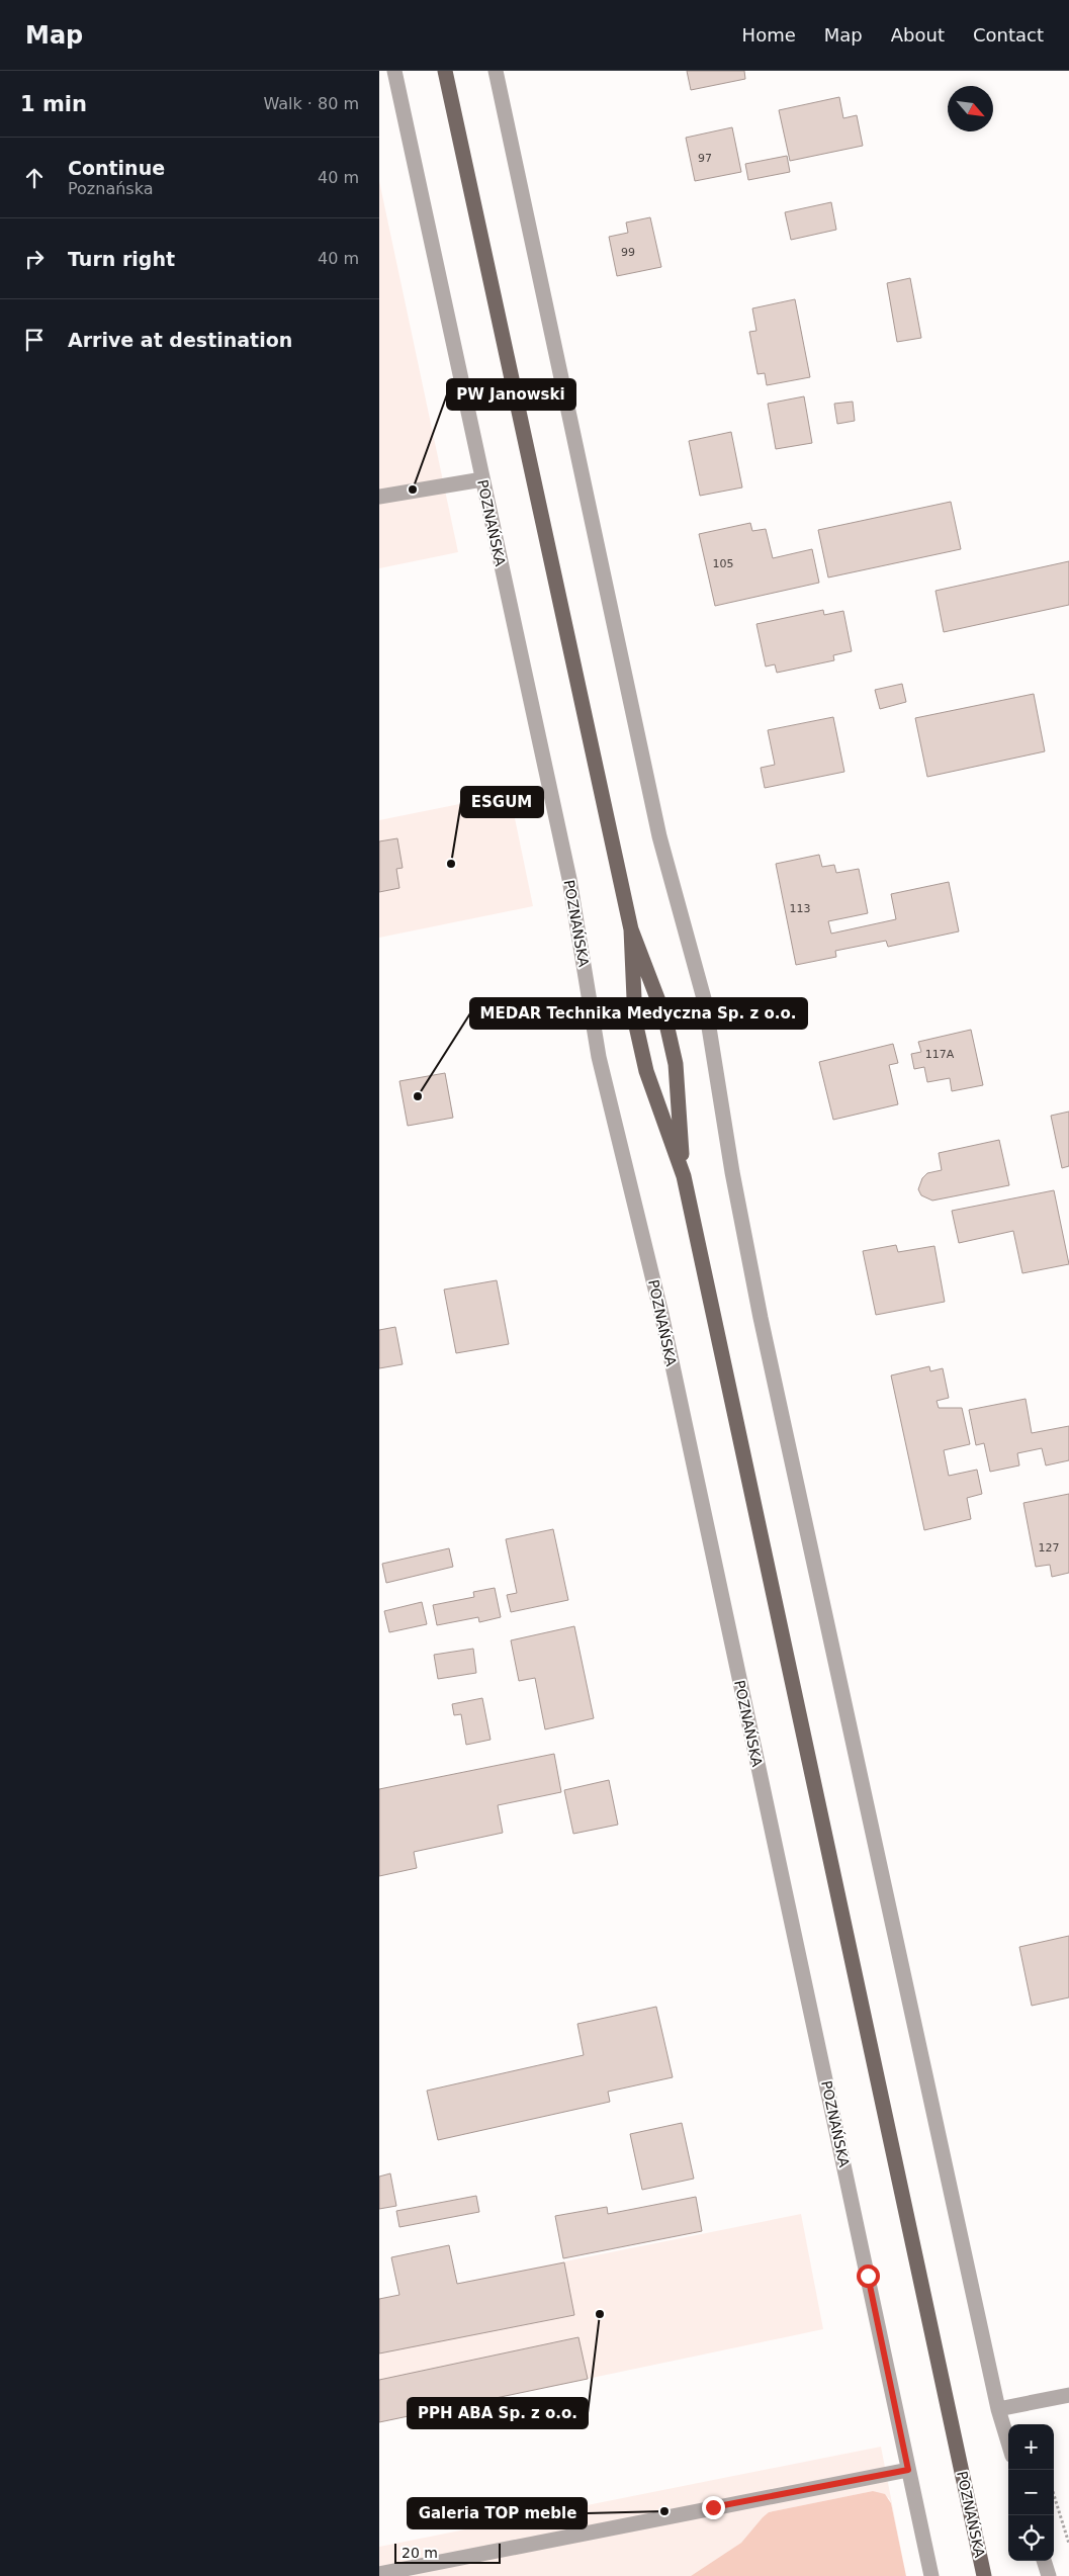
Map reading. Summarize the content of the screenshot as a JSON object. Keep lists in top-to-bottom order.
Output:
{
  "streets": {
    "main road": ["POZNAŃSKA"]
  },
  "places": [
    "PW Janowski",
    "ESGUM",
    "MEDAR Technika Medyczna Sp. z o.o.",
    "PPH ABA Sp. z o.o.",
    "Galeria TOP meble"
  ],
  "house_numbers": [
    "97",
    "99",
    "105",
    "113",
    "117A",
    "127"
  ],
  "scale_bar": "20 m",
  "north": "bottom right",
  "page": {
    "header": "Map",
    "nav": [
      "Home",
      "Map",
      "About",
      "Contact"
    ],
    "heading": ["1 min", "Walk · 80 m"],
    "list": [
      ["Continue", "Poznańska", "40 m"],
      ["Turn right", "40 m"],
      "Arrive at destination"
    ],
    "map_buttons": ["+", "−"],
    "scale": "20 m"
  }
}
